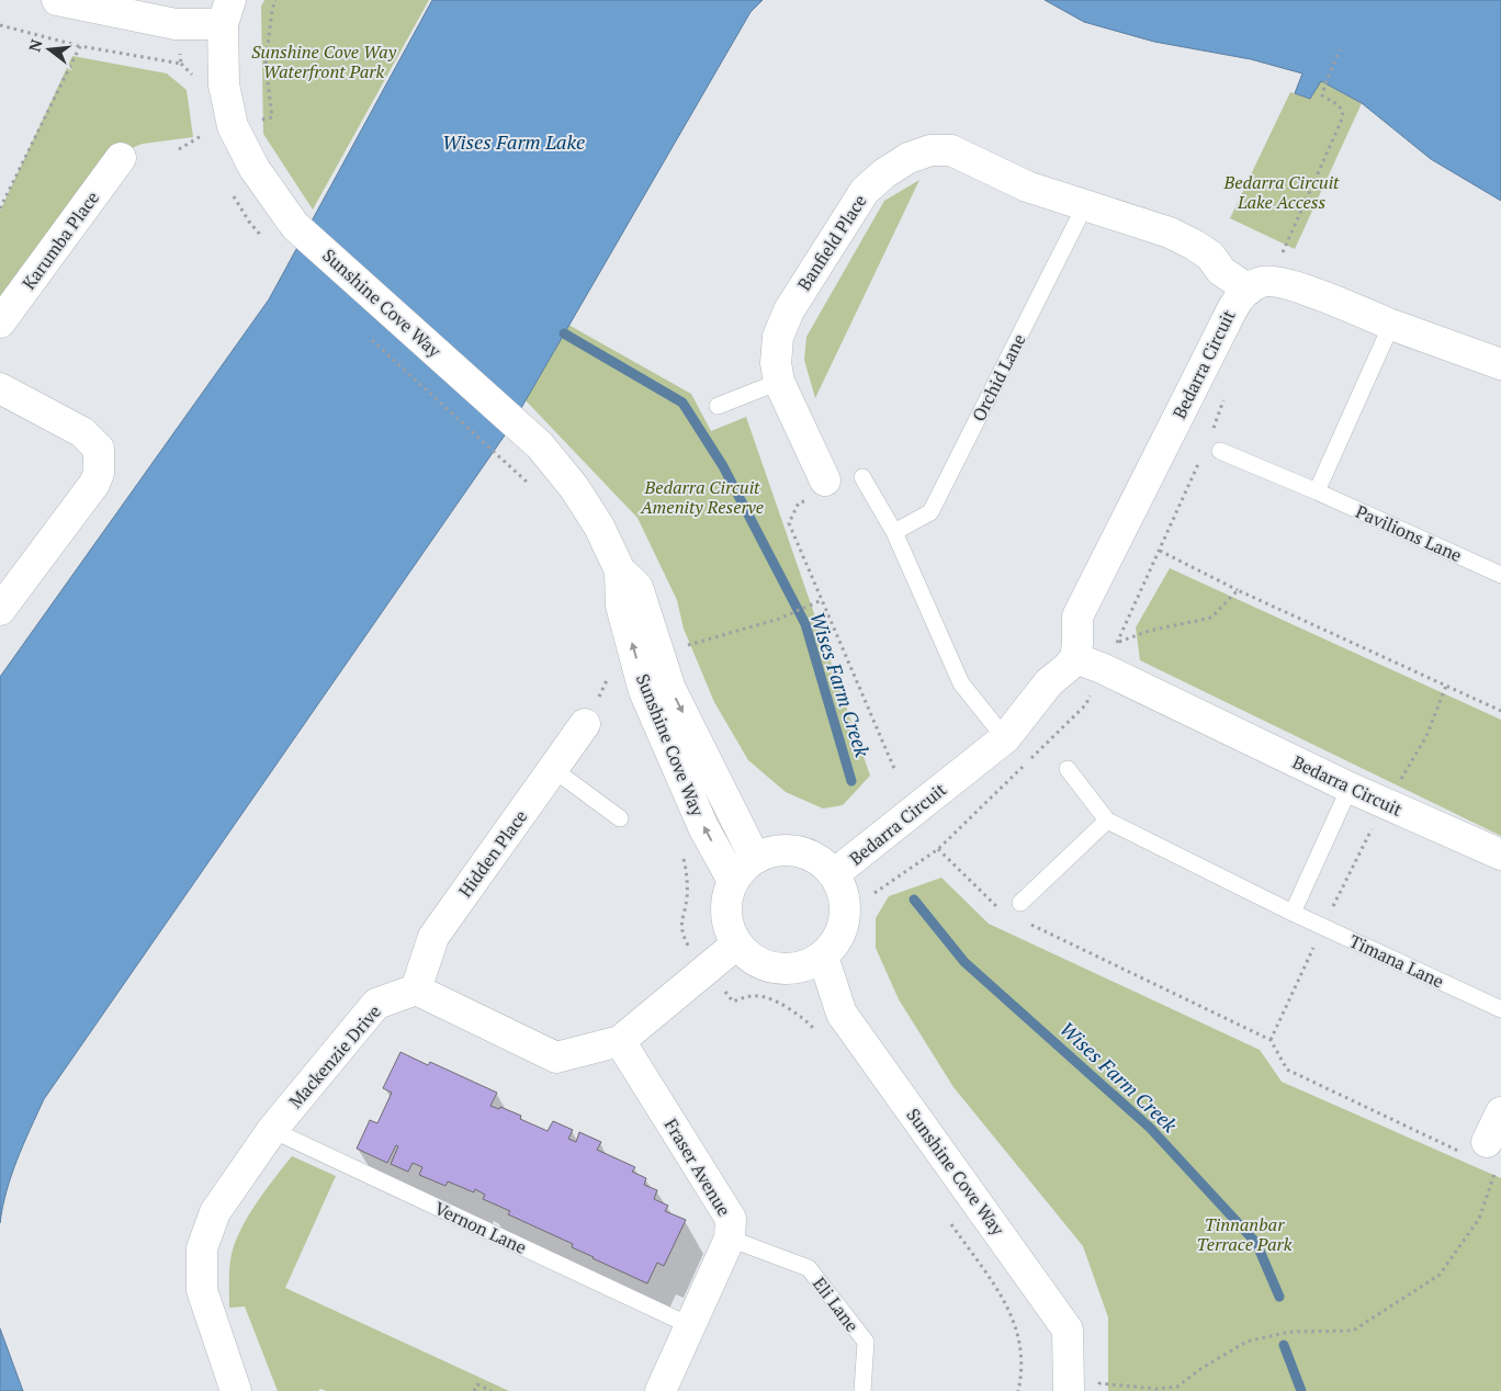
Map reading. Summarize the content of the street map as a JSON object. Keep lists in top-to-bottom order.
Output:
{
  "streets": {
    "street": [
      "Karumba Place",
      "Banfield Place",
      "Sunshine Cove Way",
      "Bedarra Circuit",
      "Hidden Place",
      "Mackenzie Drive",
      "Fraser Avenue"
    ],
    "lane": [
      "Orchid Lane",
      "Pavilions Lane",
      "Timana Lane",
      "Vernon Lane",
      "Eli Lane"
    ]
  },
  "crossings": [
    ["Banfield Place", "Bedarra Circuit"],
    ["Banfield Place", "Orchid Lane"],
    ["Sunshine Cove Way", "Bedarra Circuit"],
    ["Hidden Place", "Mackenzie Drive"],
    ["Mackenzie Drive", "Vernon Lane"],
    ["Fraser Avenue", "Vernon Lane"],
    ["Fraser Avenue", "Eli Lane"]
  ],
  "water": ["Wises Farm Lake", "Wises Farm Creek"],
  "parks": [
    "Sunshine Cove Way Waterfront Park",
    "Bedarra Circuit Lake Access",
    "Bedarra Circuit Amenity Reserve",
    "Tinnanbar Terrace Park"
  ],
  "north": "left"
}
